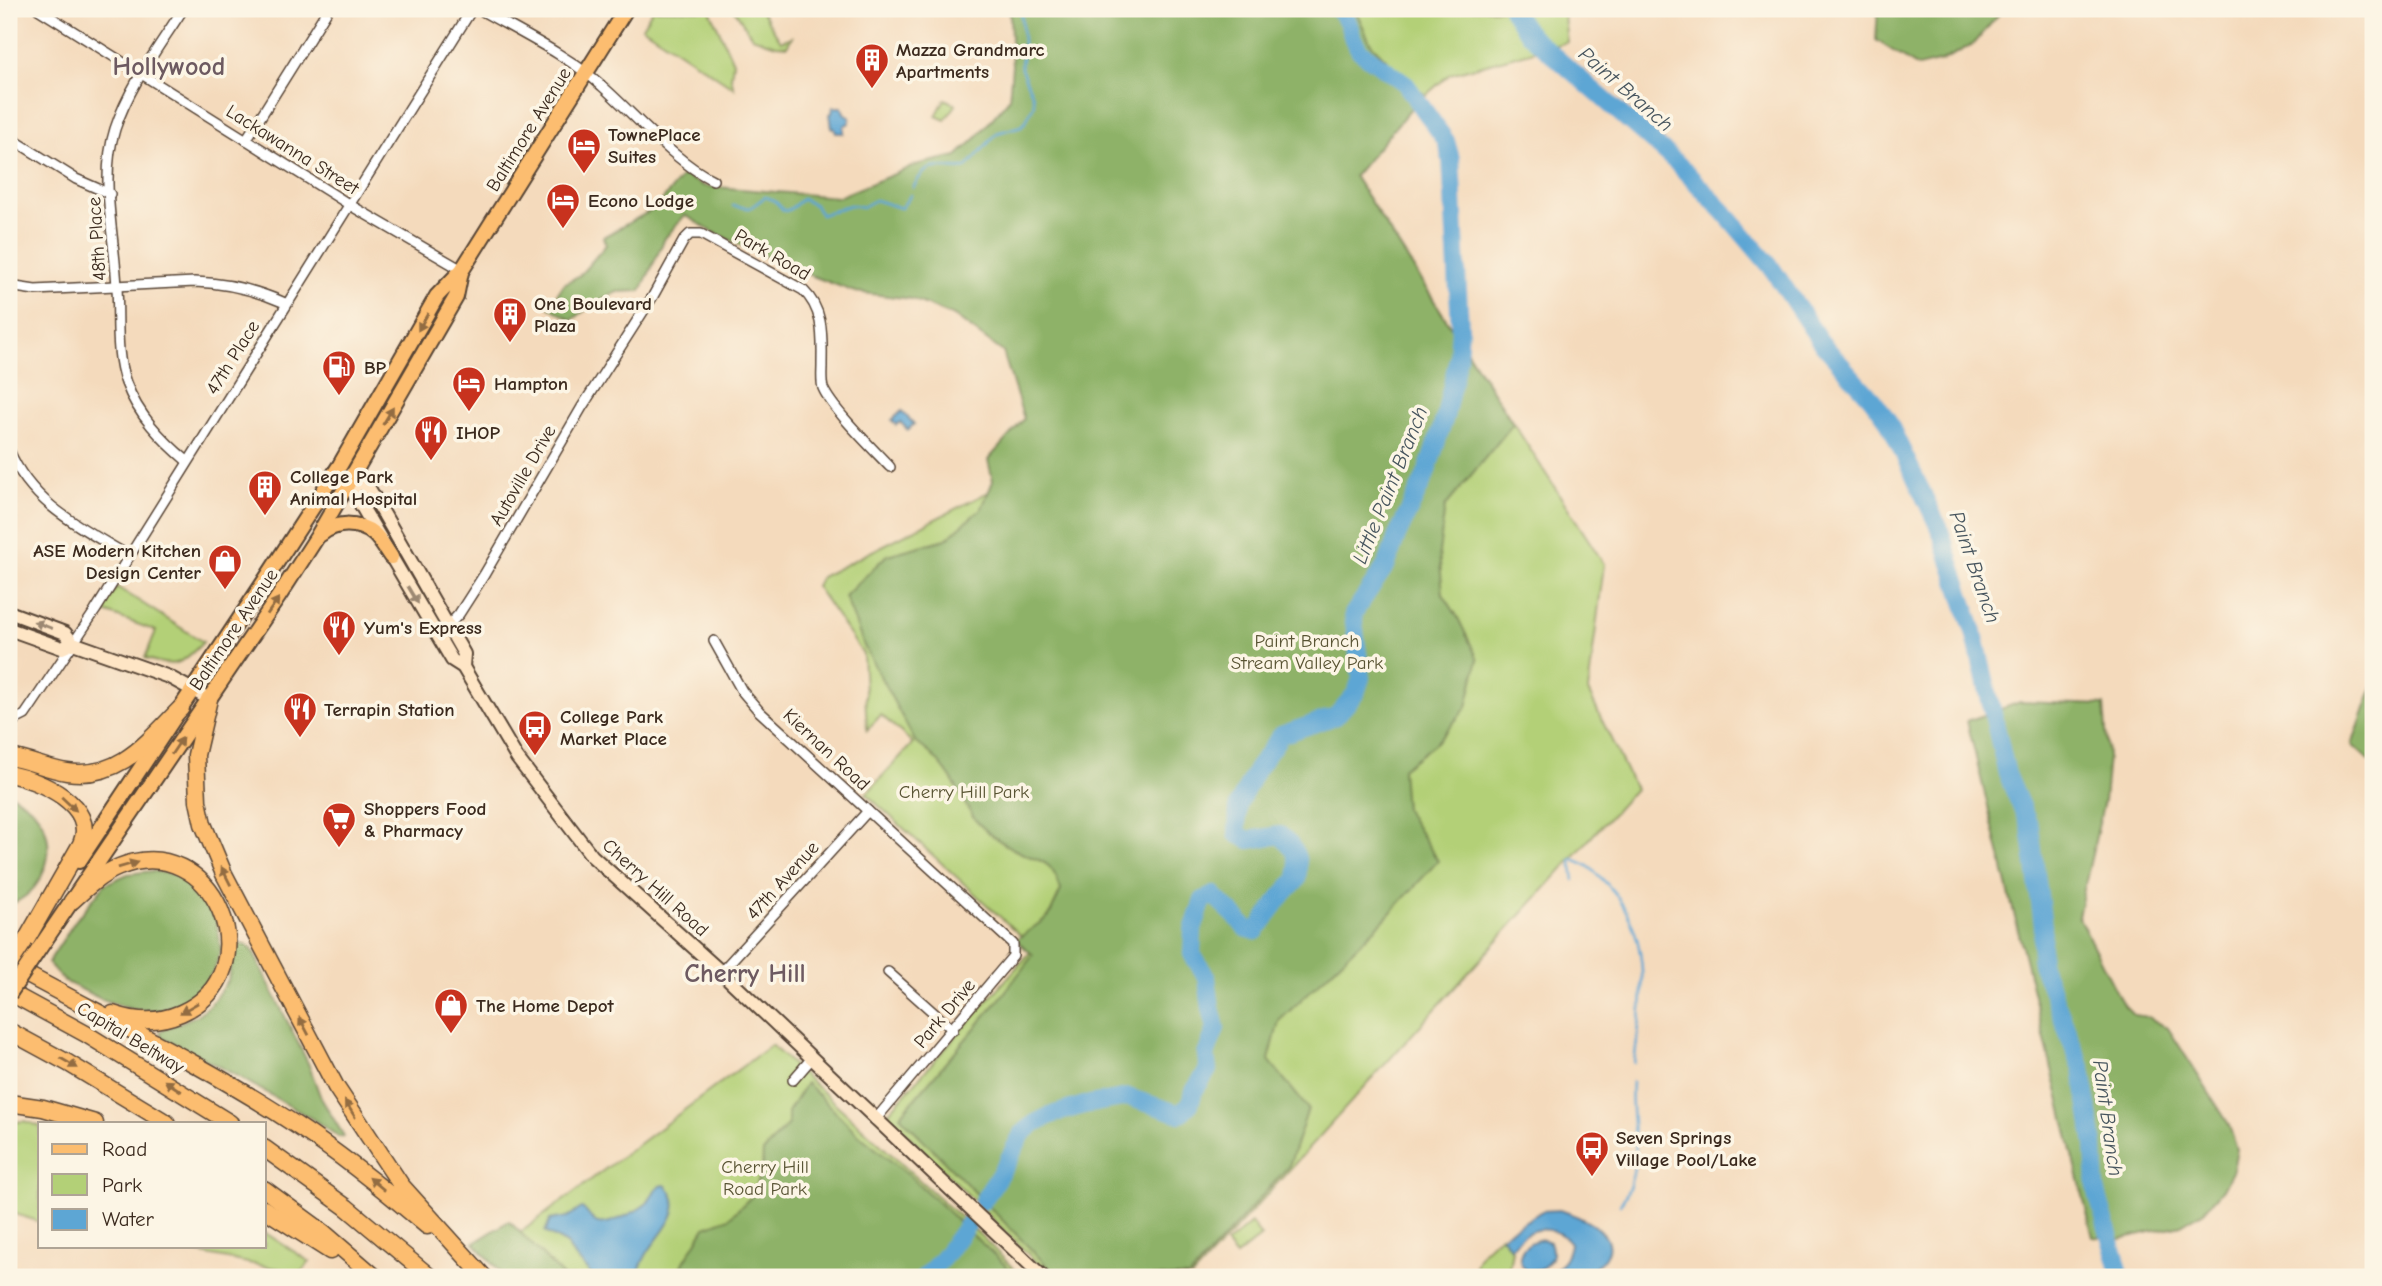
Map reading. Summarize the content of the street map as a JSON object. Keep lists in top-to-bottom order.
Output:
{
  "streets": {
    "highway": ["Capital Beltway"],
    "main road": ["Baltimore Avenue", "Cherry Hill Road"],
    "street": [
      "Lackawanna Street",
      "48th Place",
      "Park Road",
      "47th Place",
      "Autoville Drive",
      "Kiernan Road",
      "47th Avenue",
      "Park Drive"
    ]
  },
  "crossings": [
    ["Baltimore Avenue", "Lackawanna Street"],
    ["Baltimore Avenue", "Cherry Hill Road"],
    ["Baltimore Avenue", "Capital Beltway"],
    ["Lackawanna Street", "48th Place"],
    ["Lackawanna Street", "47th Place"],
    ["48th Place", "47th Place"],
    ["Park Road", "Autoville Drive"],
    ["Autoville Drive", "Cherry Hill Road"],
    ["Kiernan Road", "47th Avenue"],
    ["Kiernan Road", "Park Drive"],
    ["47th Avenue", "Cherry Hill Road"],
    ["Cherry Hill Road", "Park Drive"]
  ],
  "districts": ["Hollywood", "Cherry Hill"],
  "water": ["Paint Branch", "Little Paint Branch"],
  "parks": ["Paint Branch Stream Valley Park", "Cherry Hill Park", "Cherry Hill Road Park"],
  "places": {
    "building": ["Mazza Grandmarc Apartments", "One Boulevard Plaza", "College Park Animal Hospital"],
    "hotel": ["TownePlace Suites", "Econo Lodge", "Hampton"],
    "fuel station": ["BP"],
    "restaurant": ["IHOP", "Yum's Express", "Terrapin Station"],
    "shop": ["ASE Modern Kitchen Design Center", "The Home Depot"],
    "bus stop": ["College Park Market Place", "Seven Springs Village Pool/Lake"],
    "supermarket": ["Shoppers Food & Pharmacy"]
  },
  "legend": ["Road", "Park", "Water"]
}
